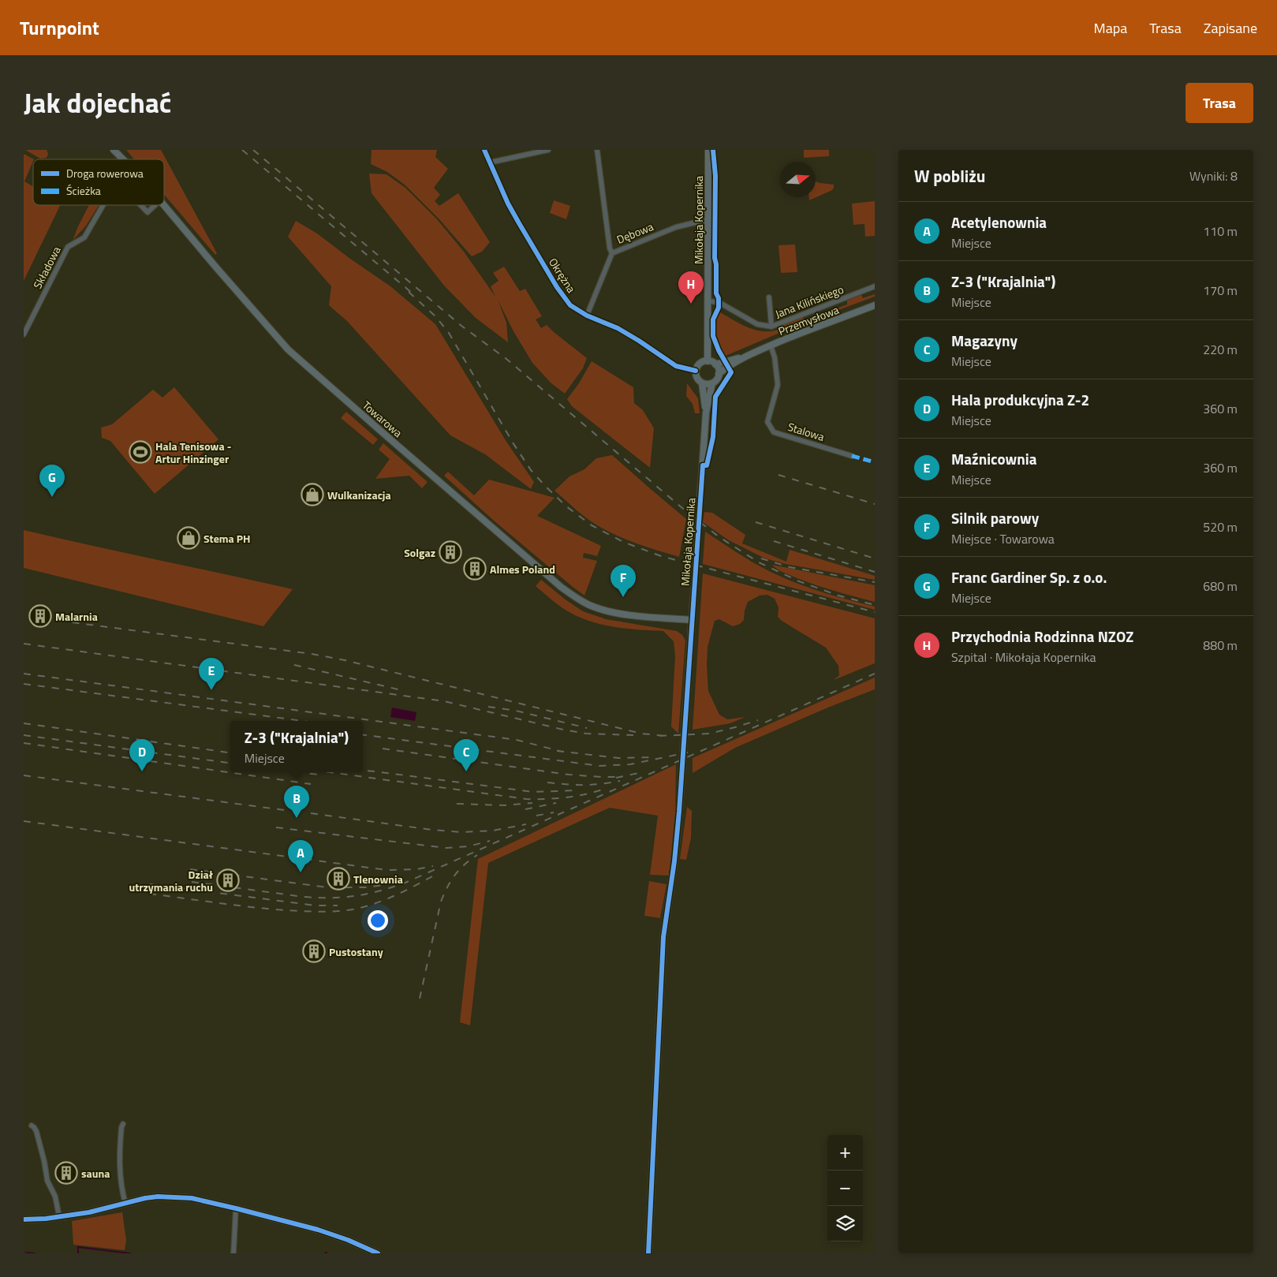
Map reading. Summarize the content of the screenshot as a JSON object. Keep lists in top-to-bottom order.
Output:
{
  "streets": {
    "main road": ["Mikołaja Kopernika", "Przemysłowa", "Towarowa"],
    "street": [
      "Dębowa",
      "Składowa",
      "Okrężna",
      "Jana Kilińskiego",
      "Stalowa"
    ]
  },
  "crossings": [
    ["Mikołaja Kopernika", "Dębowa"],
    ["Mikołaja Kopernika", "Okrężna"],
    ["Mikołaja Kopernika", "Jana Kilińskiego"],
    ["Mikołaja Kopernika", "Przemysłowa"],
    ["Mikołaja Kopernika", "Towarowa"],
    ["Dębowa", "Okrężna"],
    ["Okrężna", "Przemysłowa"],
    ["Przemysłowa", "Stalowa"]
  ],
  "places": {
    "sports": ["Hala Tenisowa - Artur Hinzinger"],
    "shop": ["Wulkanizacja", "Stema PH"],
    "building": [
      "Solgaz",
      "Almes Poland",
      "Malarnia",
      "Tlenownia",
      "Dział utrzymania ruchu",
      "Pustostany",
      "sauna"
    ]
  },
  "legend": ["Droga rowerowa", "Ścieżka"],
  "north": "right",
  "page": {
    "header": "Turnpoint",
    "nav": ["Mapa", "Trasa", "Zapisane"],
    "title": "Jak dojechać",
    "buttons": "Trasa",
    "heading": ["W pobliżu", "Wyniki: 8"],
    "list": [
      {
        "mark": "A",
        "name": "Acetylenownia",
        "note": "Miejsce",
        "value": "110 m"
      },
      {
        "mark": "B",
        "name": "Z-3 (\"Krajalnia\")",
        "note": "Miejsce",
        "value": "170 m"
      },
      {
        "mark": "C",
        "name": "Magazyny",
        "note": "Miejsce",
        "value": "220 m"
      },
      {
        "mark": "D",
        "name": "Hala produkcyjna Z-2",
        "note": "Miejsce",
        "value": "360 m"
      },
      {
        "mark": "E",
        "name": "Maźnicownia",
        "note": "Miejsce",
        "value": "360 m"
      },
      {
        "mark": "F",
        "name": "Silnik parowy",
        "note": "Miejsce · Towarowa",
        "value": "520 m"
      },
      {
        "mark": "G",
        "name": "Franc Gardiner Sp. z o.o.",
        "note": "Miejsce",
        "value": "680 m"
      },
      {
        "mark": "H",
        "name": "Przychodnia Rodzinna NZOZ",
        "note": "Szpital · Mikołaja Kopernika",
        "value": "880 m"
      }
    ],
    "pins": [
      "H",
      "G",
      "F",
      "E",
      "C",
      "D",
      "B",
      "A"
    ],
    "popup": ["Z-3 (\"Krajalnia\")", "Miejsce"],
    "map_buttons": ["+", "−"]
  }
}
